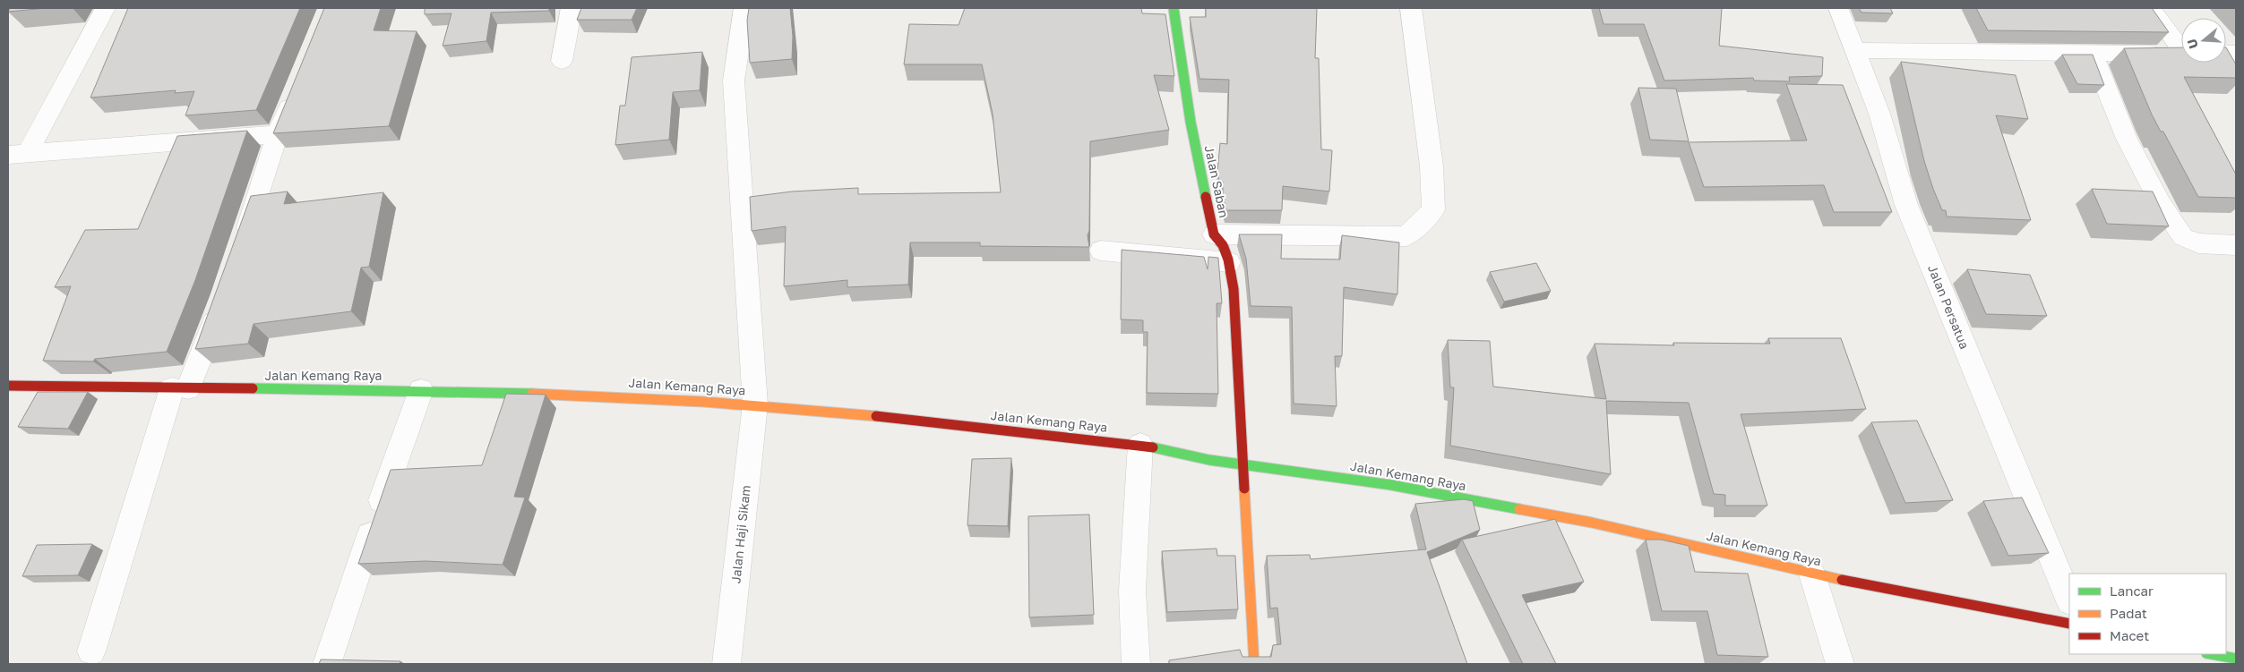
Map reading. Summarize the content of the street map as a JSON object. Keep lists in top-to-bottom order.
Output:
{
  "streets": {
    "street": [
      "Jalan Saban",
      "Jalan Persatua",
      "Jalan Kemang Raya",
      "Jalan Haji Sikam"
    ]
  },
  "crossings": [
    ["Jalan Saban", "Jalan Kemang Raya"],
    ["Jalan Kemang Raya", "Jalan Haji Sikam"]
  ],
  "legend": ["Lancar", "Padat", "Macet"],
  "north": "left"
}
